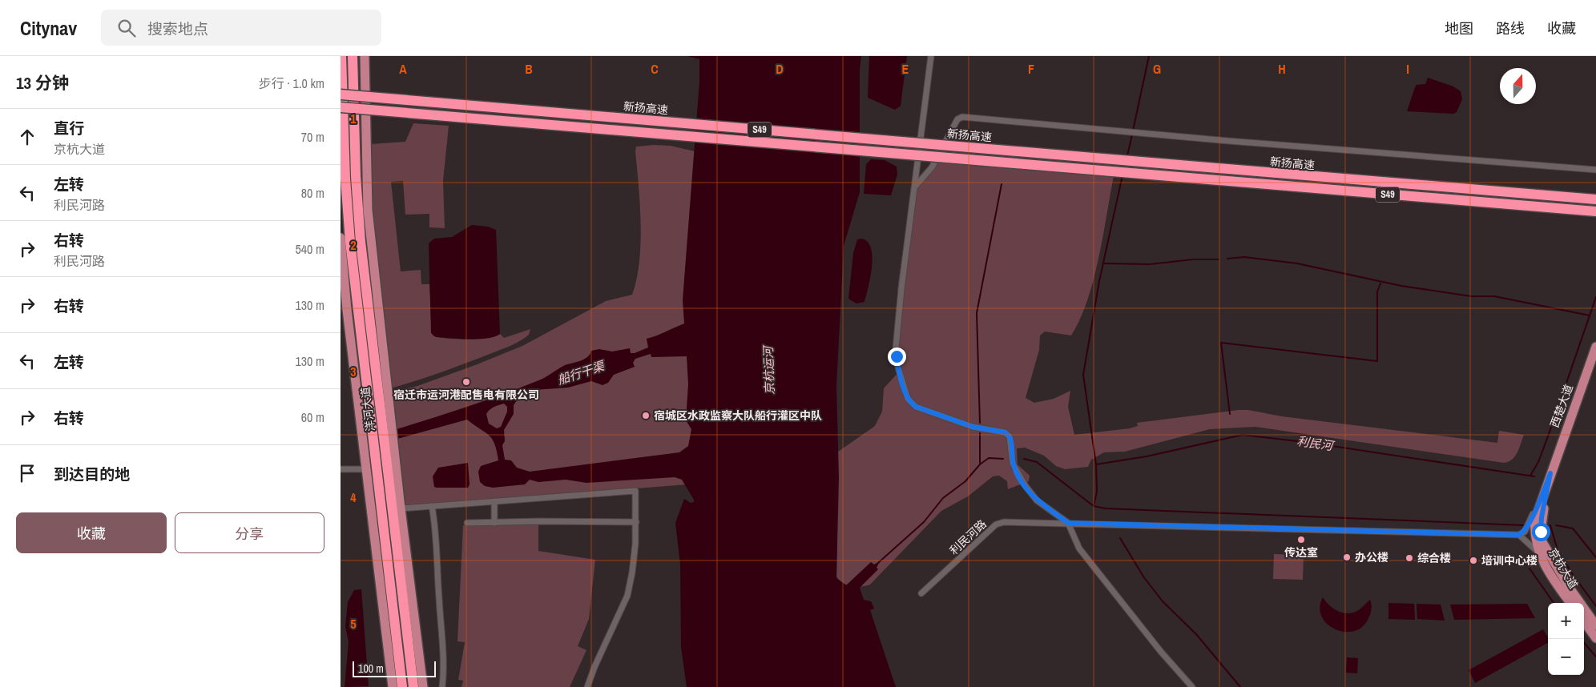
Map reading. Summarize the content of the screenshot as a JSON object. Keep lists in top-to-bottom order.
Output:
{
  "streets": {
    "highway": ["新扬高速", "S49", "洋河大道"],
    "main road": ["西楚大道", "京杭大道"],
    "street": ["利民河路"]
  },
  "crossings": [
    ["西楚大道", "京杭大道"]
  ],
  "water": ["京杭运河", "船行干渠", "利民河"],
  "places": [
    "宿迁市运河港配售电有限公司",
    "宿城区水政监察大队船行灌区中队",
    "传达室",
    "办公楼",
    "综合楼",
    "培训中心楼"
  ],
  "scale_bar": "100 m",
  "north": "top",
  "page": {
    "header": "Citynav",
    "search": "搜索地点",
    "nav": ["地图", "路线", "收藏"],
    "heading": ["13 分钟", "步行 · 1.0 km"],
    "list": [
      ["直行", "京杭大道", "70 m"],
      ["左转", "利民河路", "80 m"],
      ["右转", "利民河路", "540 m"],
      ["右转", "130 m"],
      ["左转", "130 m"],
      ["右转", "60 m"],
      "到达目的地"
    ],
    "buttons": ["收藏", "分享"],
    "map_buttons": ["+", "−"],
    "scale": "100 m"
  },
  "grid": {
    "columns": [
      "A",
      "B",
      "C",
      "D",
      "E",
      "F",
      "G",
      "H",
      "I"
    ],
    "rows": [
      "1",
      "2",
      "3",
      "4",
      "5"
    ]
  }
}
